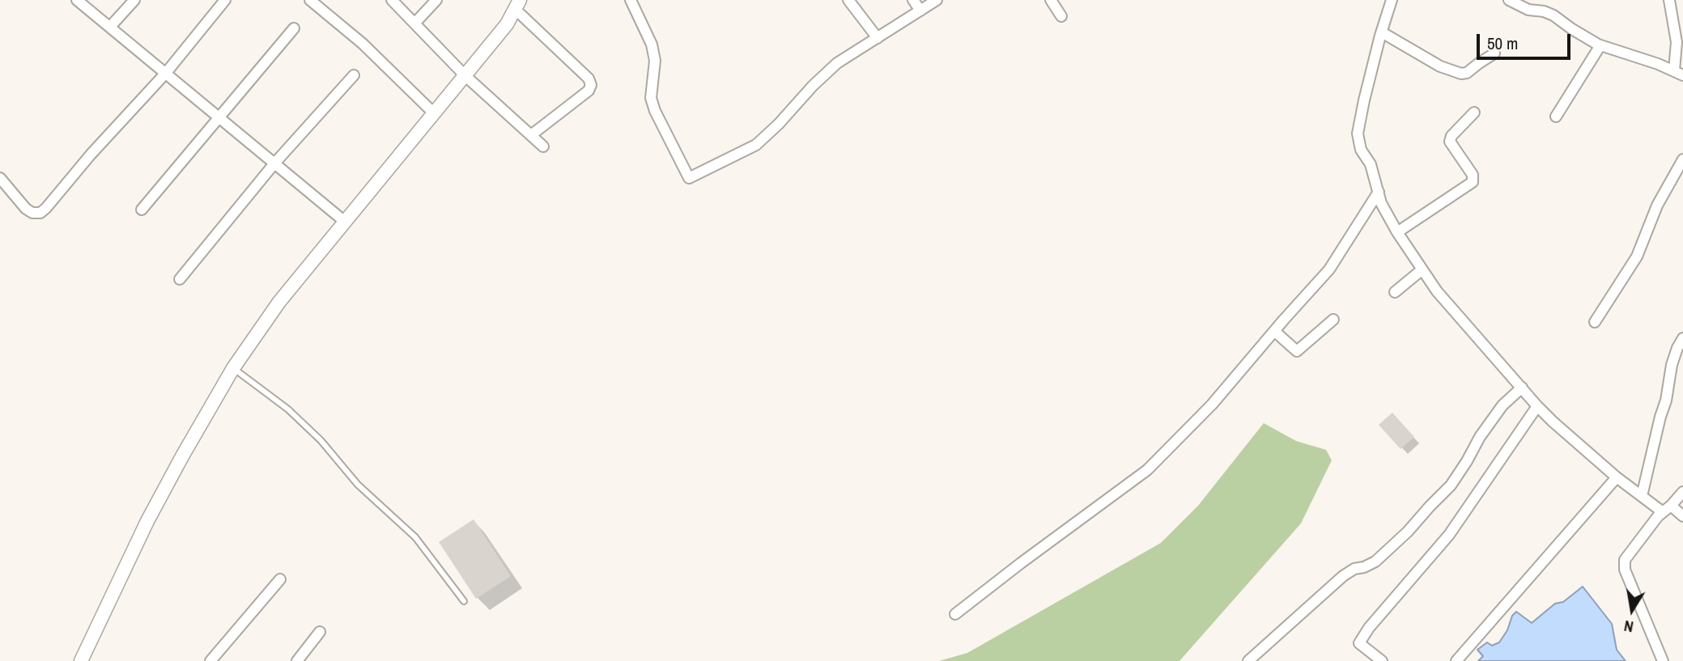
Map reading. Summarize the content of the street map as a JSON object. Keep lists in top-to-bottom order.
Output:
{
  "scale_bar": "50 m",
  "north": "bottom"
}
